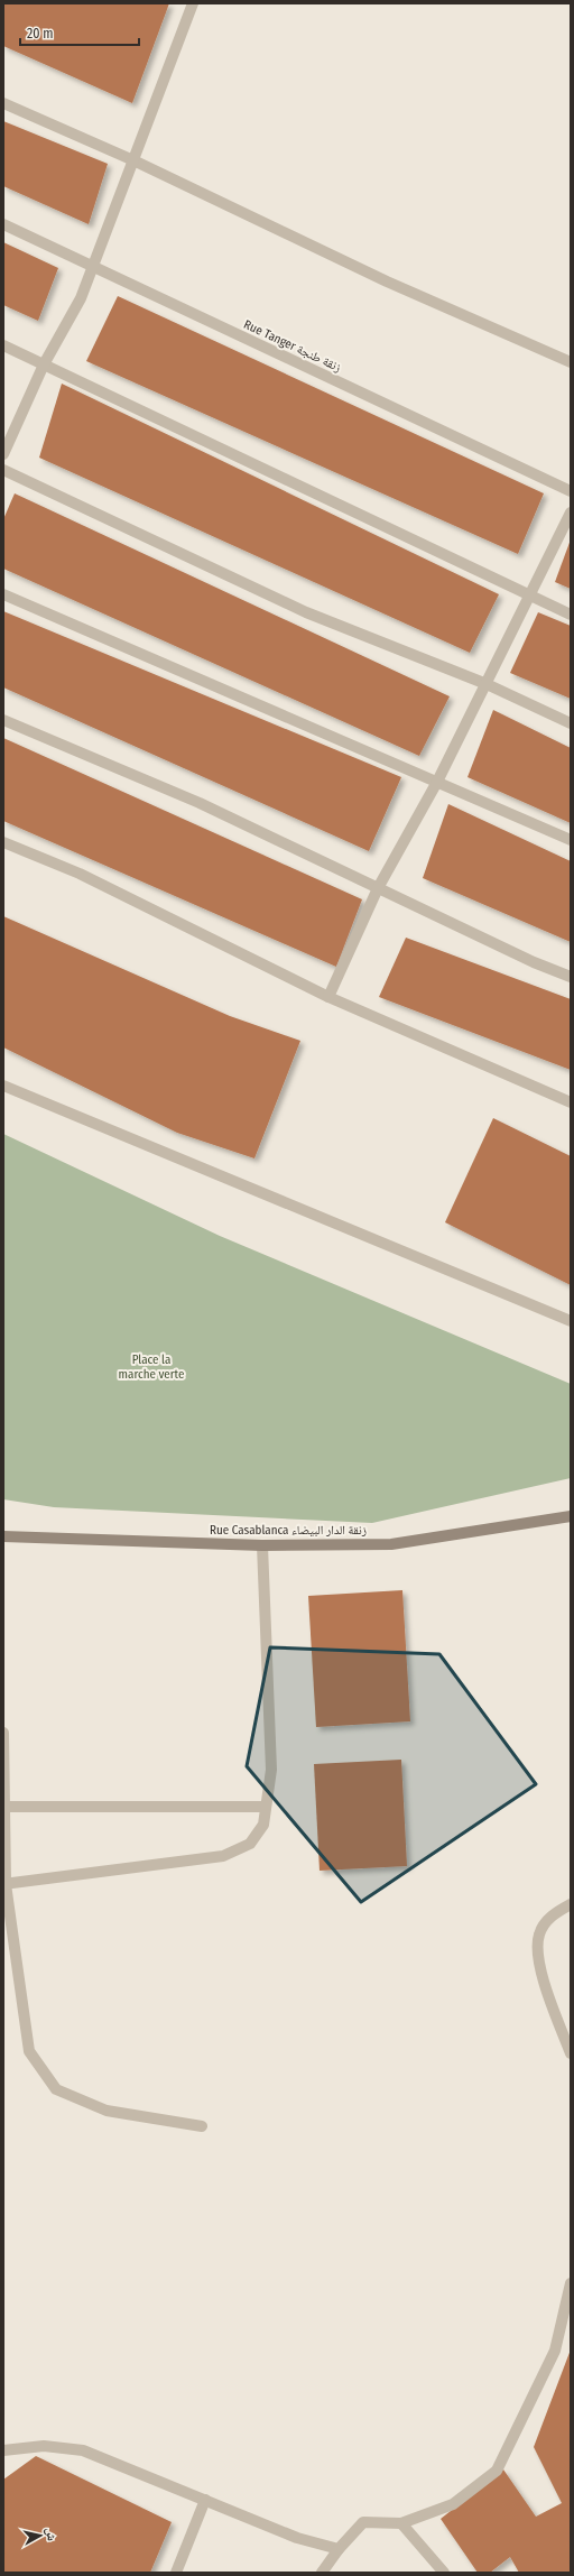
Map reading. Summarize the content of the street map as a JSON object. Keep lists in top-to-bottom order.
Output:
{
  "streets": {
    "main road": ["Rue Casablanca زنقة الدار البيضاء"],
    "street": ["Rue Tanger زنقة طنجة"]
  },
  "parks": ["Place la marche verte"],
  "scale_bar": "20 m",
  "north": "right"
}
